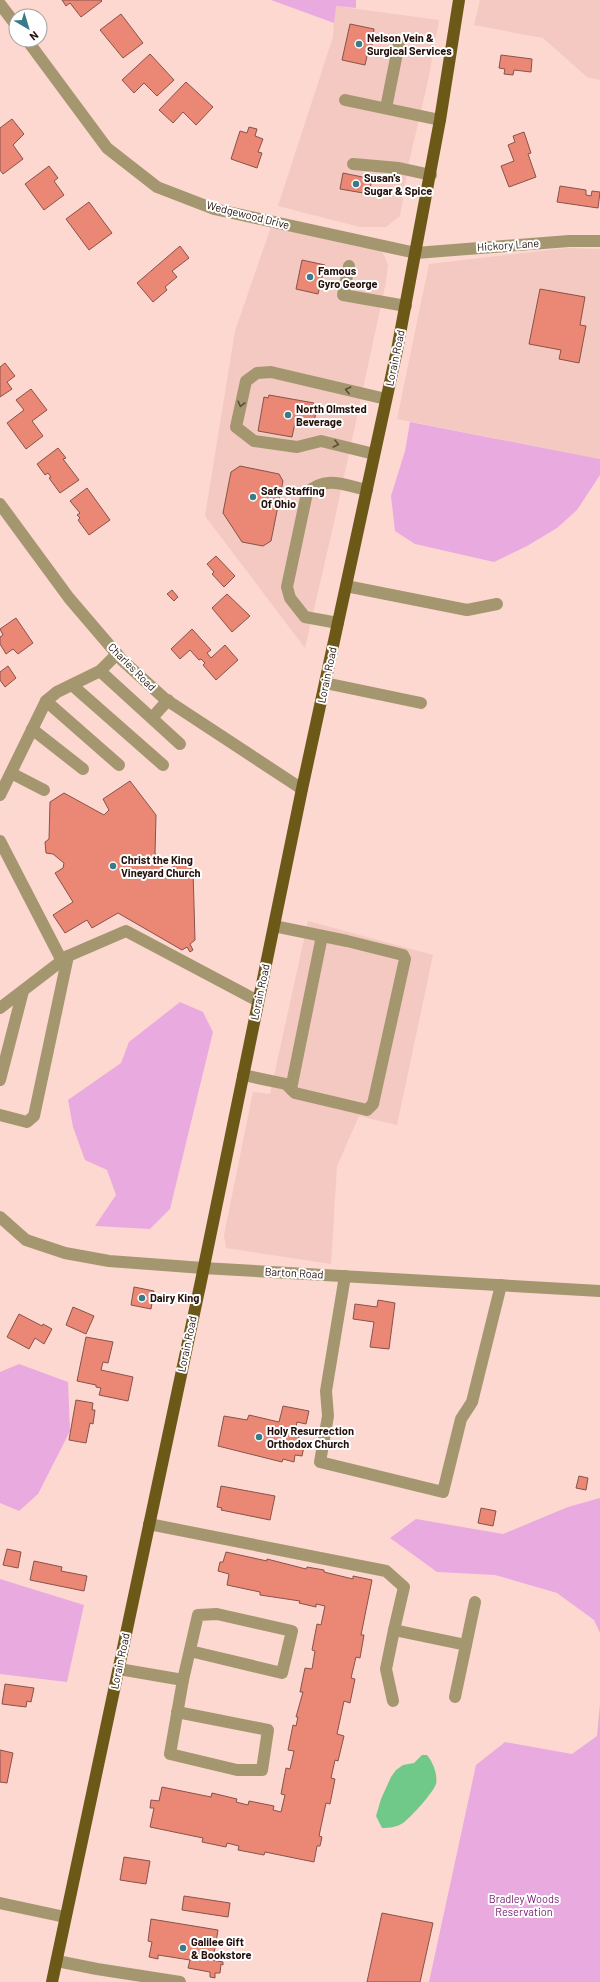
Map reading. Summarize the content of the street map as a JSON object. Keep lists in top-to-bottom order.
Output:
{
  "streets": {
    "main road": ["Lorain Road"],
    "street": [
      "Wedgewood Drive",
      "Hickory Lane",
      "Charles Road",
      "Barton Road"
    ]
  },
  "crossings": [
    ["Wedgewood Drive", "Hickory Lane"],
    ["Wedgewood Drive", "Lorain Road"],
    ["Hickory Lane", "Lorain Road"],
    ["Lorain Road", "Charles Road"],
    ["Lorain Road", "Barton Road"]
  ],
  "parks": ["Bradley Woods Reservation"],
  "places": [
    "Nelson Vein & Surgical Services",
    "Susan's Sugar & Spice",
    "Famous Gyro George",
    "North Olmsted Beverage",
    "Safe Staffing Of Ohio",
    "Christ the King Vineyard Church",
    "Dairy King",
    "Holy Resurrection Orthodox Church",
    "Galilee Gift & Bookstore"
  ],
  "north": "bottom right"
}
